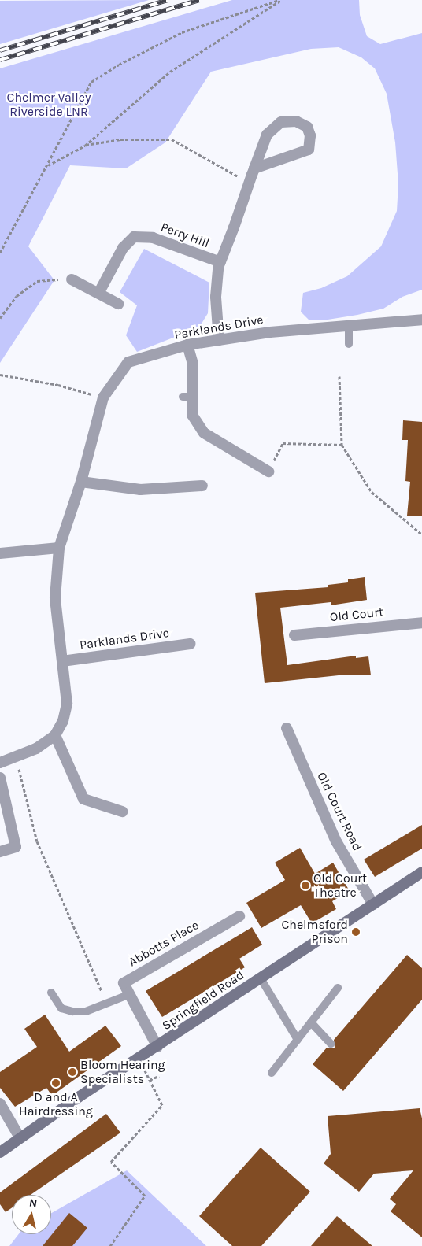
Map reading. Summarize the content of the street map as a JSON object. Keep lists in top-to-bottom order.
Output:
{
  "streets": {
    "main road": ["Springfield Road"],
    "street": [
      "Perry Hill",
      "Parklands Drive",
      "Old Court",
      "Old Court Road",
      "Abbotts Place"
    ]
  },
  "crossings": [
    ["Perry Hill", "Parklands Drive"],
    ["Old Court Road", "Springfield Road"],
    ["Abbotts Place", "Springfield Road"]
  ],
  "parks": ["Chelmer Valley Riverside LNR"],
  "places": [
    "Old Court Theatre",
    "Chelmsford Prison",
    "Bloom Hearing Specialists",
    "D and A Hairdressing"
  ],
  "north": "top"
}
